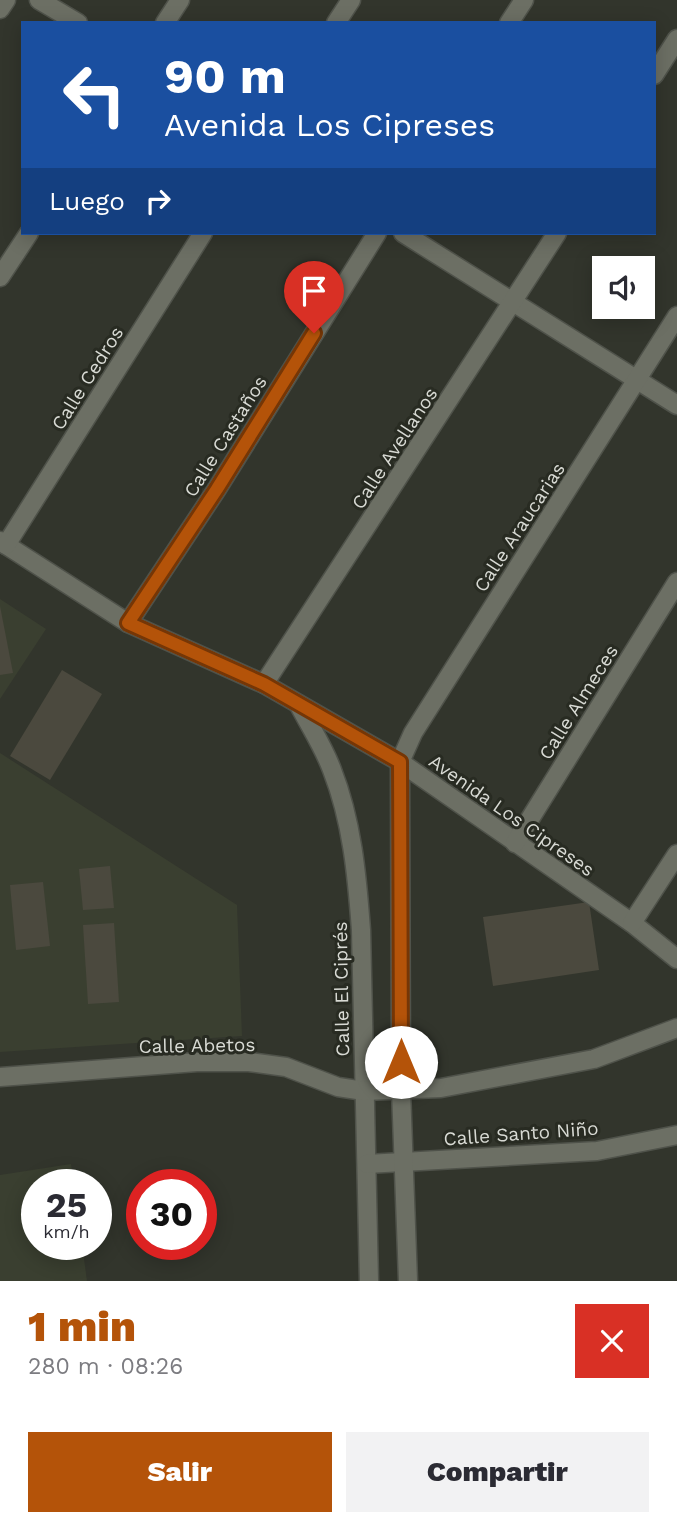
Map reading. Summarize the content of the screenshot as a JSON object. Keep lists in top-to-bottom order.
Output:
{
  "streets": {
    "street": [
      "Calle Cedros",
      "Calle Castaños",
      "Calle Avellanos",
      "Calle Araucarias",
      "Calle Almeces",
      "Avenida Los Cipreses",
      "Calle El Ciprés",
      "Calle Abetos",
      "Calle Santo Niño"
    ]
  },
  "crossings": [
    ["Calle Cedros", "Avenida Los Cipreses"],
    ["Calle Castaños", "Avenida Los Cipreses"],
    ["Calle Avellanos", "Avenida Los Cipreses"],
    ["Calle Araucarias", "Avenida Los Cipreses"],
    ["Calle Almeces", "Avenida Los Cipreses"],
    ["Avenida Los Cipreses", "Calle El Ciprés"],
    ["Calle El Ciprés", "Calle Abetos"],
    ["Calle El Ciprés", "Calle Santo Niño"]
  ],
  "page": {
    "turn": ["90 m", "Avenida Los Cipreses"],
    "then": "Luego",
    "speed": "25 km/h",
    "limit": "30",
    "heading": ["1 min", "280 m · 08:26"],
    "buttons": ["Salir", "Compartir"]
  }
}
